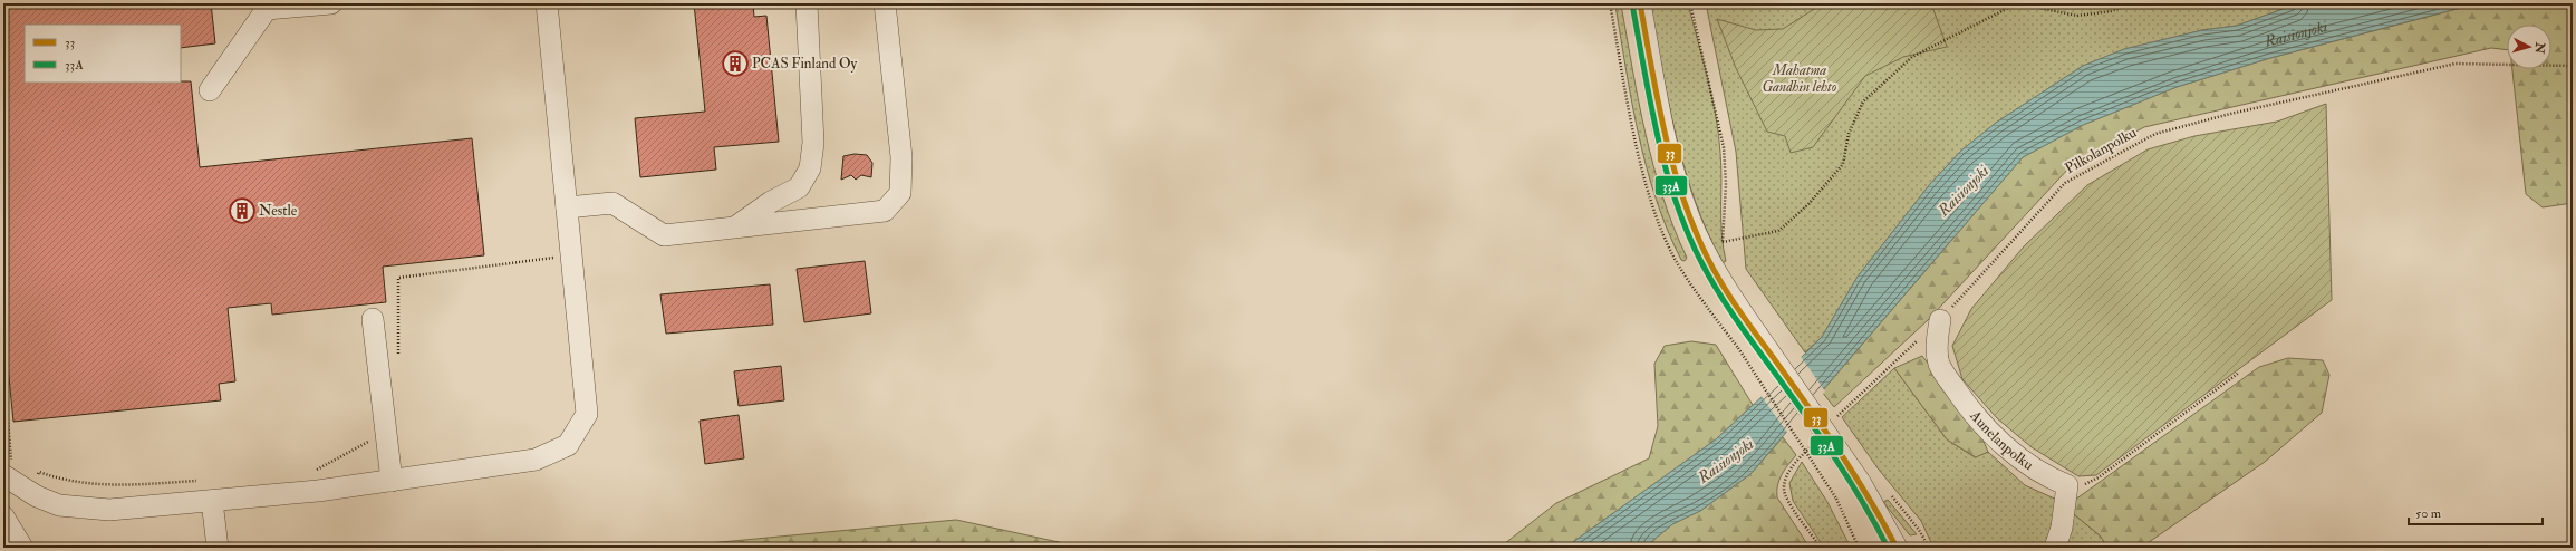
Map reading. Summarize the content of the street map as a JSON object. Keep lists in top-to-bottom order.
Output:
{
  "streets": {
    "street": ["Aunelanpolku"],
    "path": ["Pilkolanpolku"]
  },
  "crossings": [
    ["Pilkolanpolku", "Aunelanpolku"]
  ],
  "water": ["Raisionjoki"],
  "parks": ["Mahatma Gandhin lehto"],
  "places": {
    "building": ["PCAS Finland Oy", "Nestle"]
  },
  "lines": ["transit line 33", "transit line 33A"],
  "legend": ["33", "33A"],
  "scale_bar": "50 m",
  "north": "right"
}
